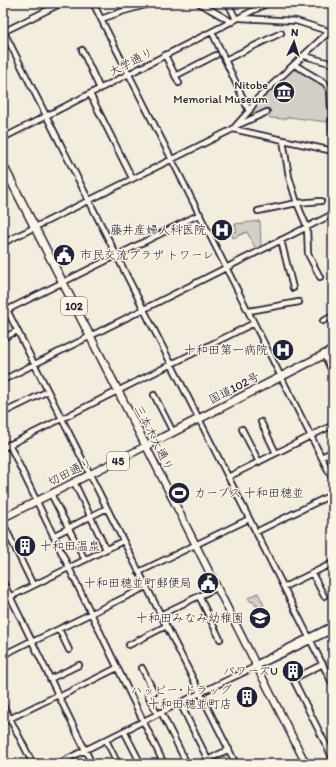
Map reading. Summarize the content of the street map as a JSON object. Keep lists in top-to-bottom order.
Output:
{
  "streets": {
    "highway": ["102", "国道102号", "三本木大通り"],
    "main road": ["45", "切田通り"],
    "street": ["大学通り"]
  },
  "crossings": [
    ["国道102号", "三本木大通り"],
    ["国道102号", "切田通り"],
    ["三本木大通り", "切田通り"]
  ],
  "places": {
    "museum": ["Nitobe Memorial Museum"],
    "hospital": ["藤井産婦人科医院", "十和田第一病院"],
    "public building": ["市民交流プラザ トワーレ", "十和田穂並町郵便局"],
    "sports": ["カーブス 十和田穂並"],
    "building": ["十和田温泉", "パワーズU", "ハッピー･ドラッグ 十和田穂並町店"],
    "school or university": ["十和田みなみ幼稚園"]
  },
  "north": "top"
}
